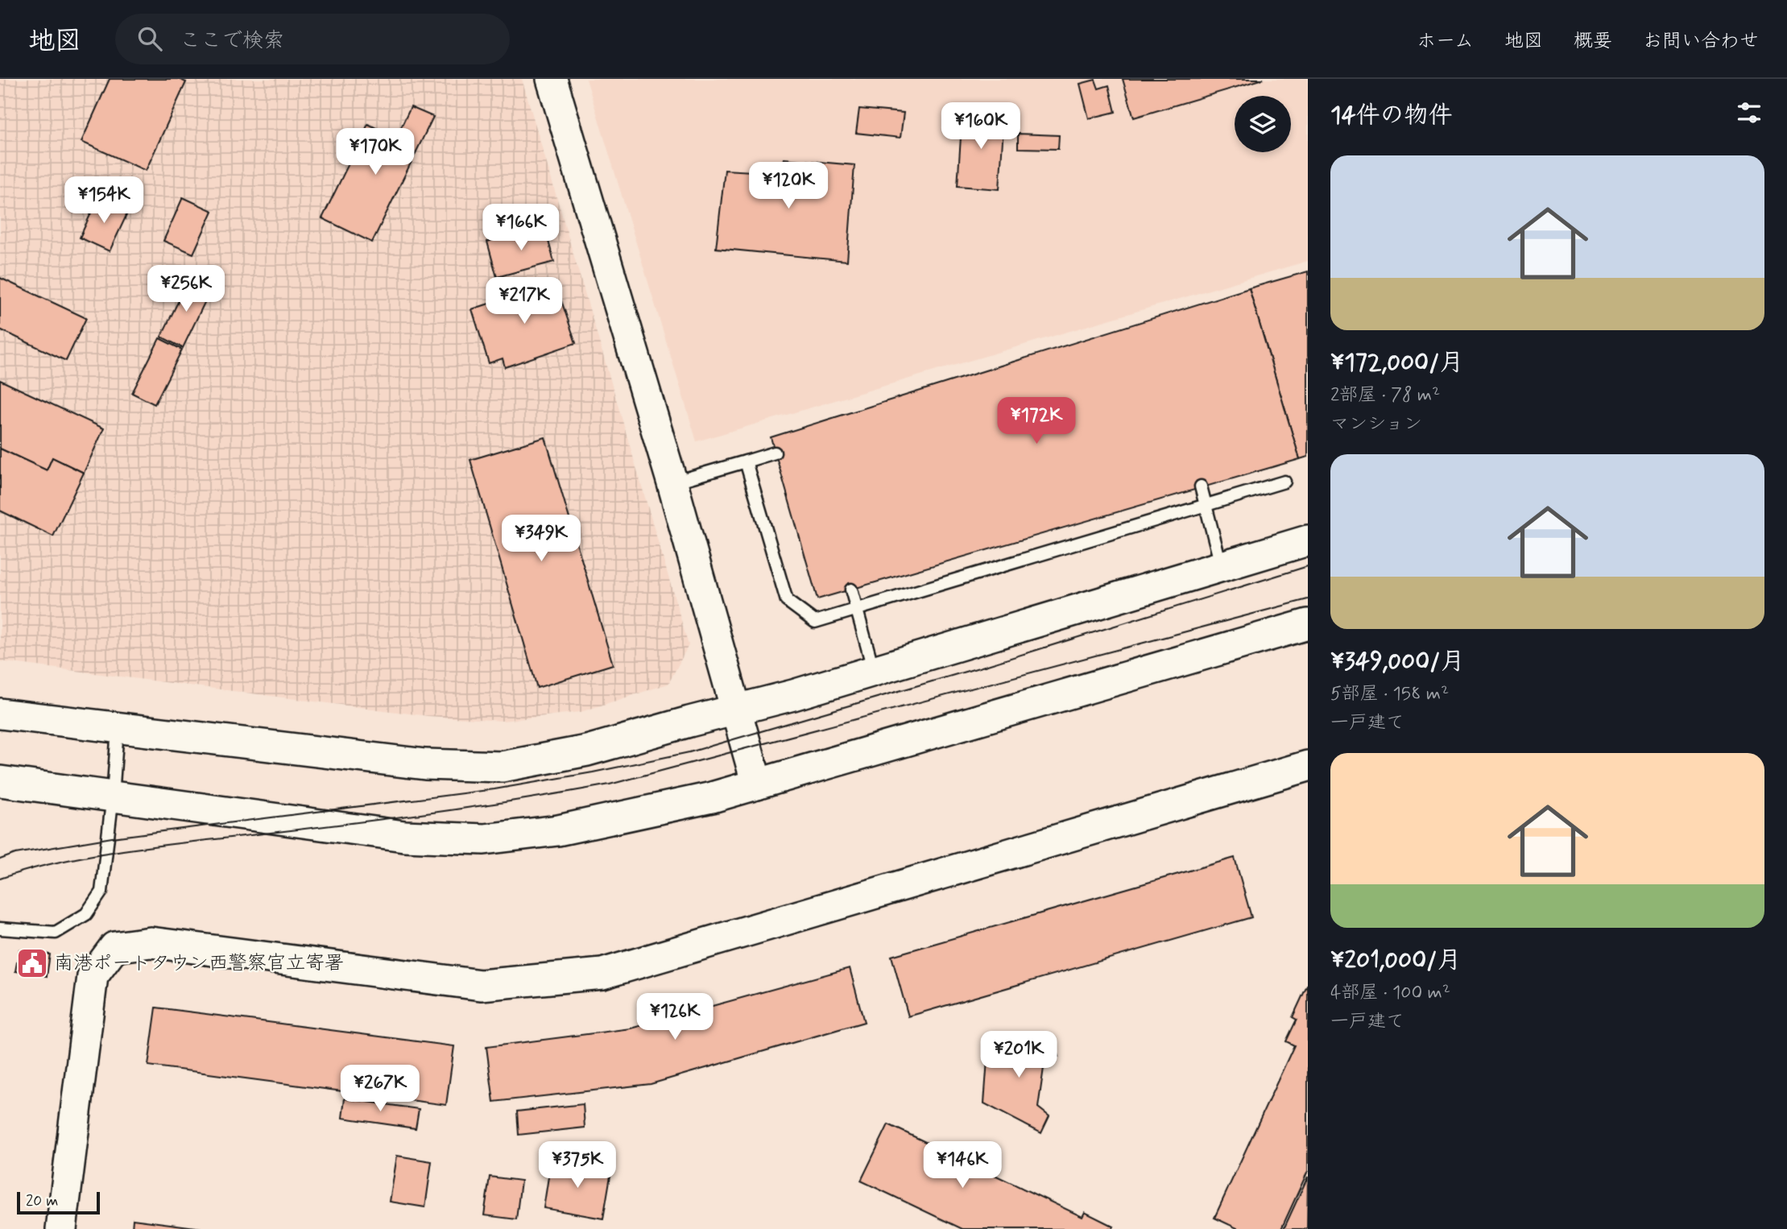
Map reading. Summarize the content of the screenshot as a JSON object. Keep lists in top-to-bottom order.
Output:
{
  "places": {
    "public building": ["南港ポートタウン西警察官立寄署"]
  },
  "scale_bar": "20 m",
  "page": {
    "header": "地図",
    "search": "ここで検索",
    "nav": [
      "ホーム",
      "地図",
      "概要",
      "お問い合わせ"
    ],
    "heading": "14件の物件",
    "price": [
      "¥160K",
      "¥170K",
      "¥120K",
      "¥154K",
      "¥166K",
      "¥256K",
      "¥217K",
      "¥172K",
      "¥349K",
      "¥126K",
      "¥201K",
      "¥267K",
      "¥375K",
      "¥146K"
    ],
    "list": [
      {
        "name": "¥172,000/月",
        "note": "2部屋 · 78 m² · マンション"
      },
      {
        "name": "¥349,000/月",
        "note": "5部屋 · 158 m² · 一戸建て"
      },
      {
        "name": "¥201,000/月",
        "note": "4部屋 · 100 m² · 一戸建て"
      }
    ],
    "scale": "20 m"
  }
}
